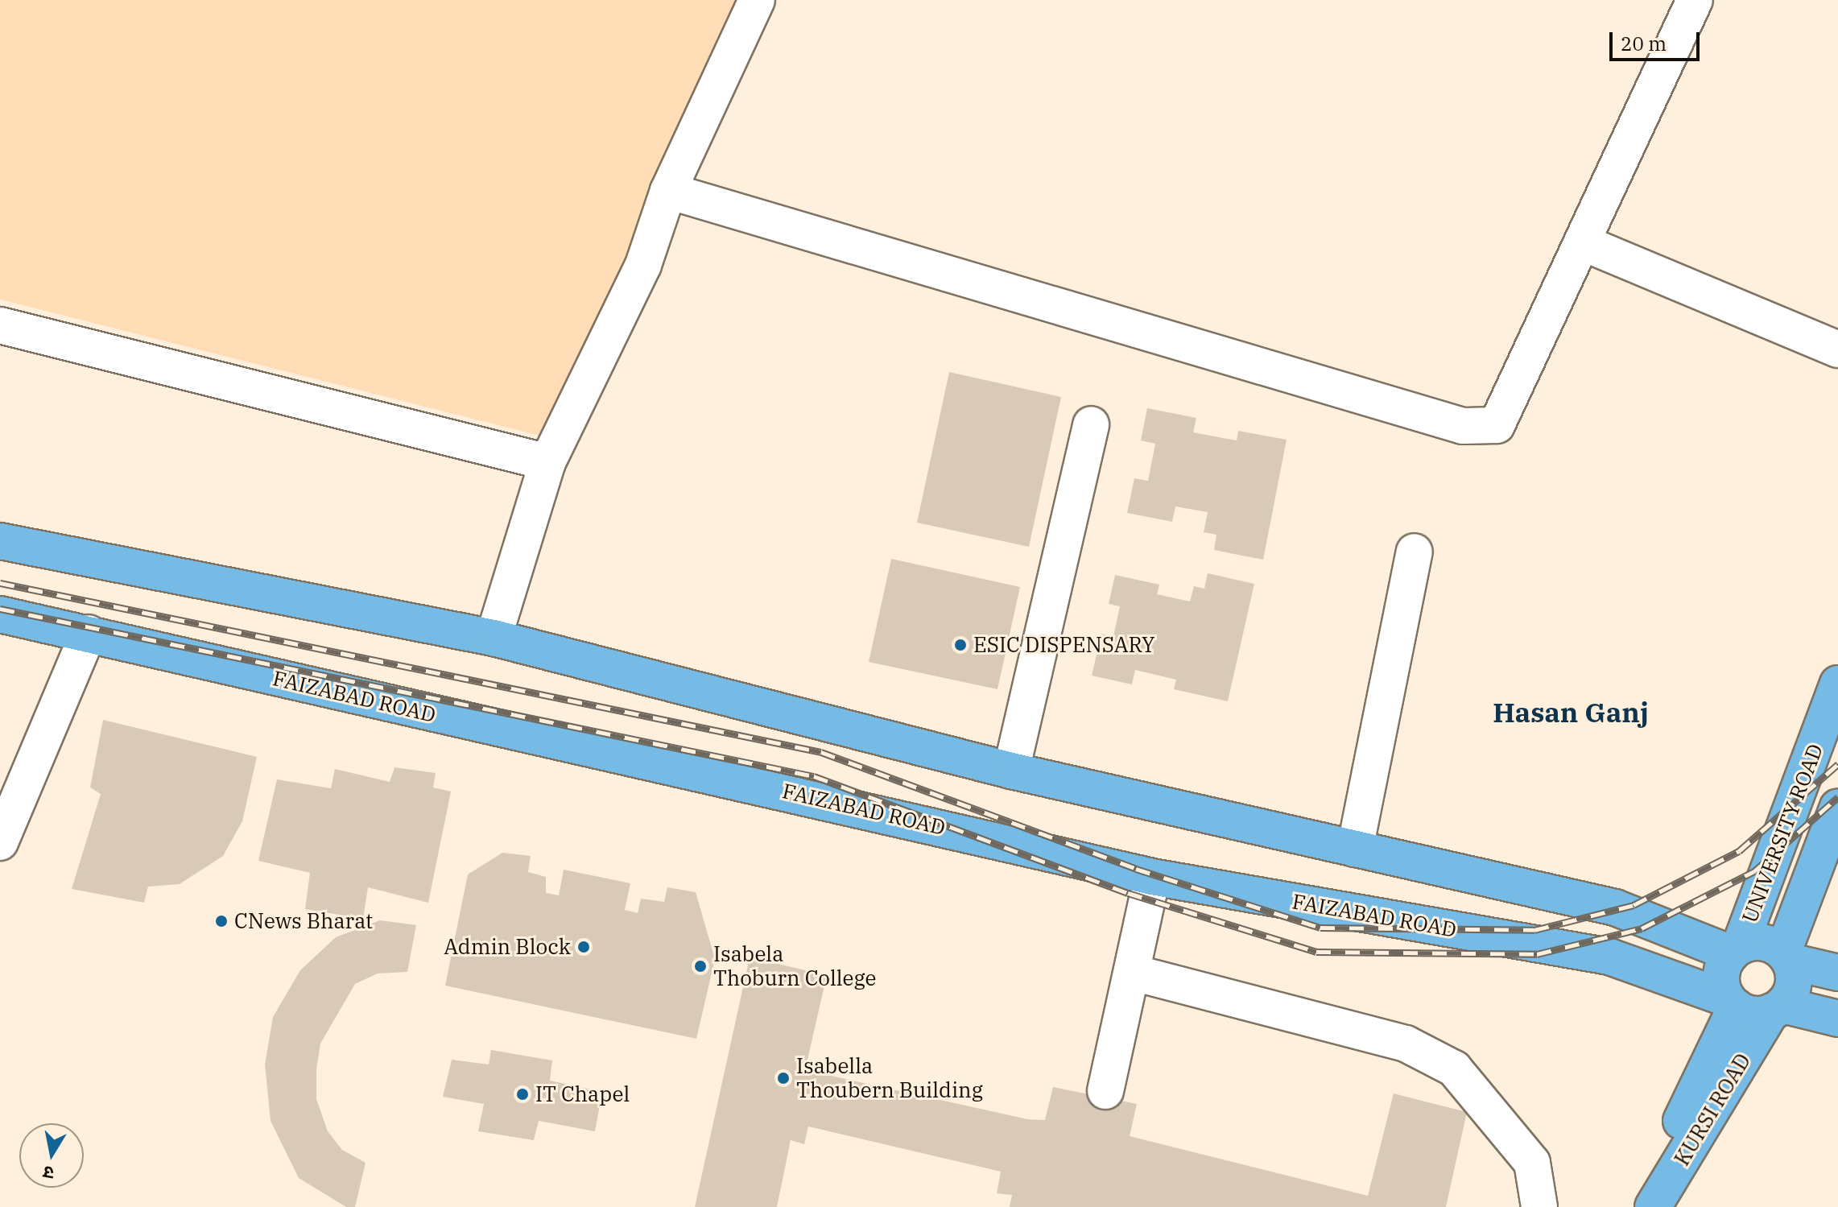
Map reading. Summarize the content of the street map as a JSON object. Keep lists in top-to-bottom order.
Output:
{
  "streets": {
    "main road": ["FAIZABAD ROAD", "UNIVERSITY ROAD", "KURSI ROAD"]
  },
  "crossings": [
    ["FAIZABAD ROAD", "UNIVERSITY ROAD"],
    ["FAIZABAD ROAD", "KURSI ROAD"],
    ["UNIVERSITY ROAD", "KURSI ROAD"]
  ],
  "districts": ["Hasan Ganj"],
  "places": [
    "ESIC DISPENSARY",
    "CNews Bharat",
    "Admin Block",
    "Isabela Thoburn College",
    "Isabella Thoubern Building",
    "IT Chapel"
  ],
  "scale_bar": "20 m",
  "north": "bottom"
}
